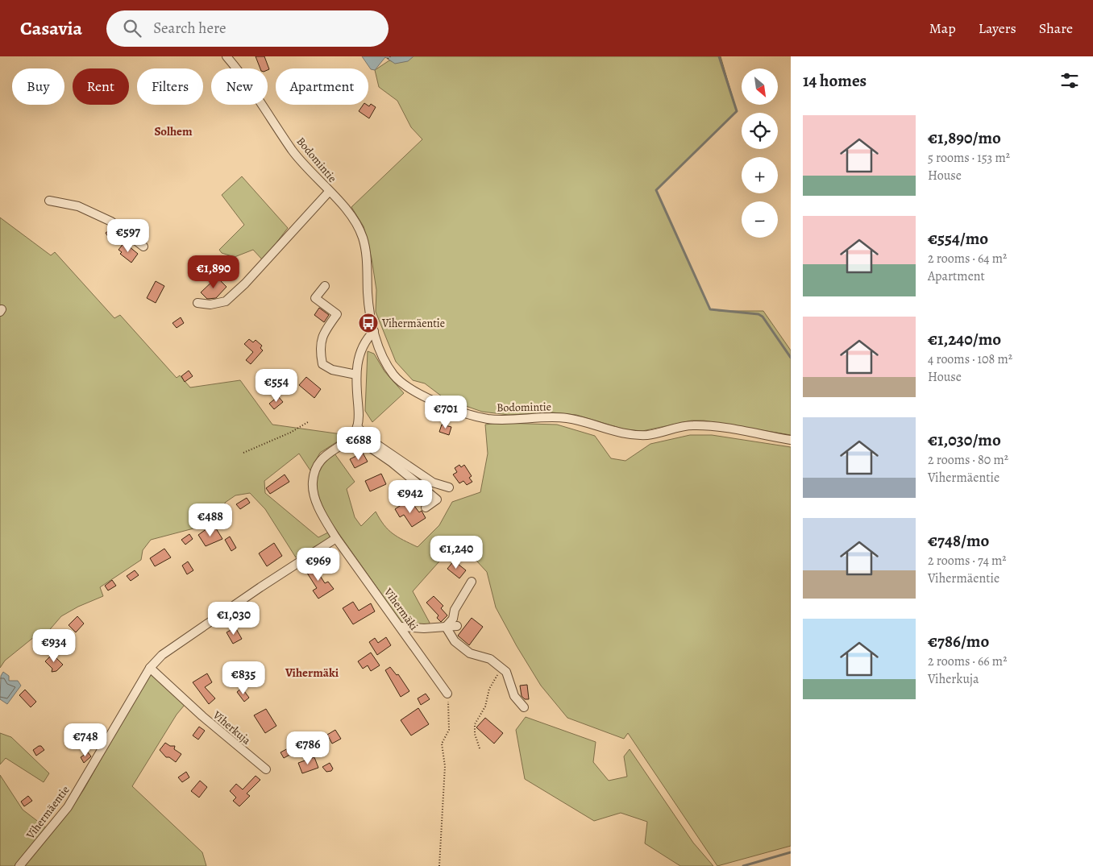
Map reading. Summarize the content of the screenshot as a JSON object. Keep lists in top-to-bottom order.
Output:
{
  "streets": {
    "street": [
      "Bodomintie",
      "Vihermäki",
      "Viherkuja",
      "Vihermäentie"
    ]
  },
  "crossings": [
    ["Vihermäki", "Vihermäentie"],
    ["Viherkuja", "Vihermäentie"]
  ],
  "districts": ["Solhem", "Vihermäki"],
  "places": {
    "bus stop": ["Vihermäentie"]
  },
  "north": "bottom right",
  "page": {
    "header": "Casavia",
    "search": "Search here",
    "nav": ["Map", "Layers", "Share"],
    "heading": "14 homes",
    "map_buttons": ["+", "−"],
    "chip": [
      "Buy",
      "Rent",
      "Filters",
      "New",
      "Apartment"
    ],
    "list": [
      {
        "name": "€1,890/mo",
        "note": "5 rooms · 153 m² · House"
      },
      {
        "name": "€554/mo",
        "note": "2 rooms · 64 m² · Apartment"
      },
      {
        "name": "€1,240/mo",
        "note": "4 rooms · 108 m² · House"
      },
      {
        "name": "€1,030/mo",
        "note": "2 rooms · 80 m² · Vihermäentie"
      },
      {
        "name": "€748/mo",
        "note": "2 rooms · 74 m² · Vihermäentie"
      },
      {
        "name": "€786/mo",
        "note": "2 rooms · 66 m² · Viherkuja"
      }
    ],
    "price": [
      "€597",
      "€1,890",
      "€554",
      "€701",
      "€688",
      "€942",
      "€488",
      "€1,240",
      "€969",
      "€1,030",
      "€934",
      "€835",
      "€748",
      "€786"
    ]
  }
}
